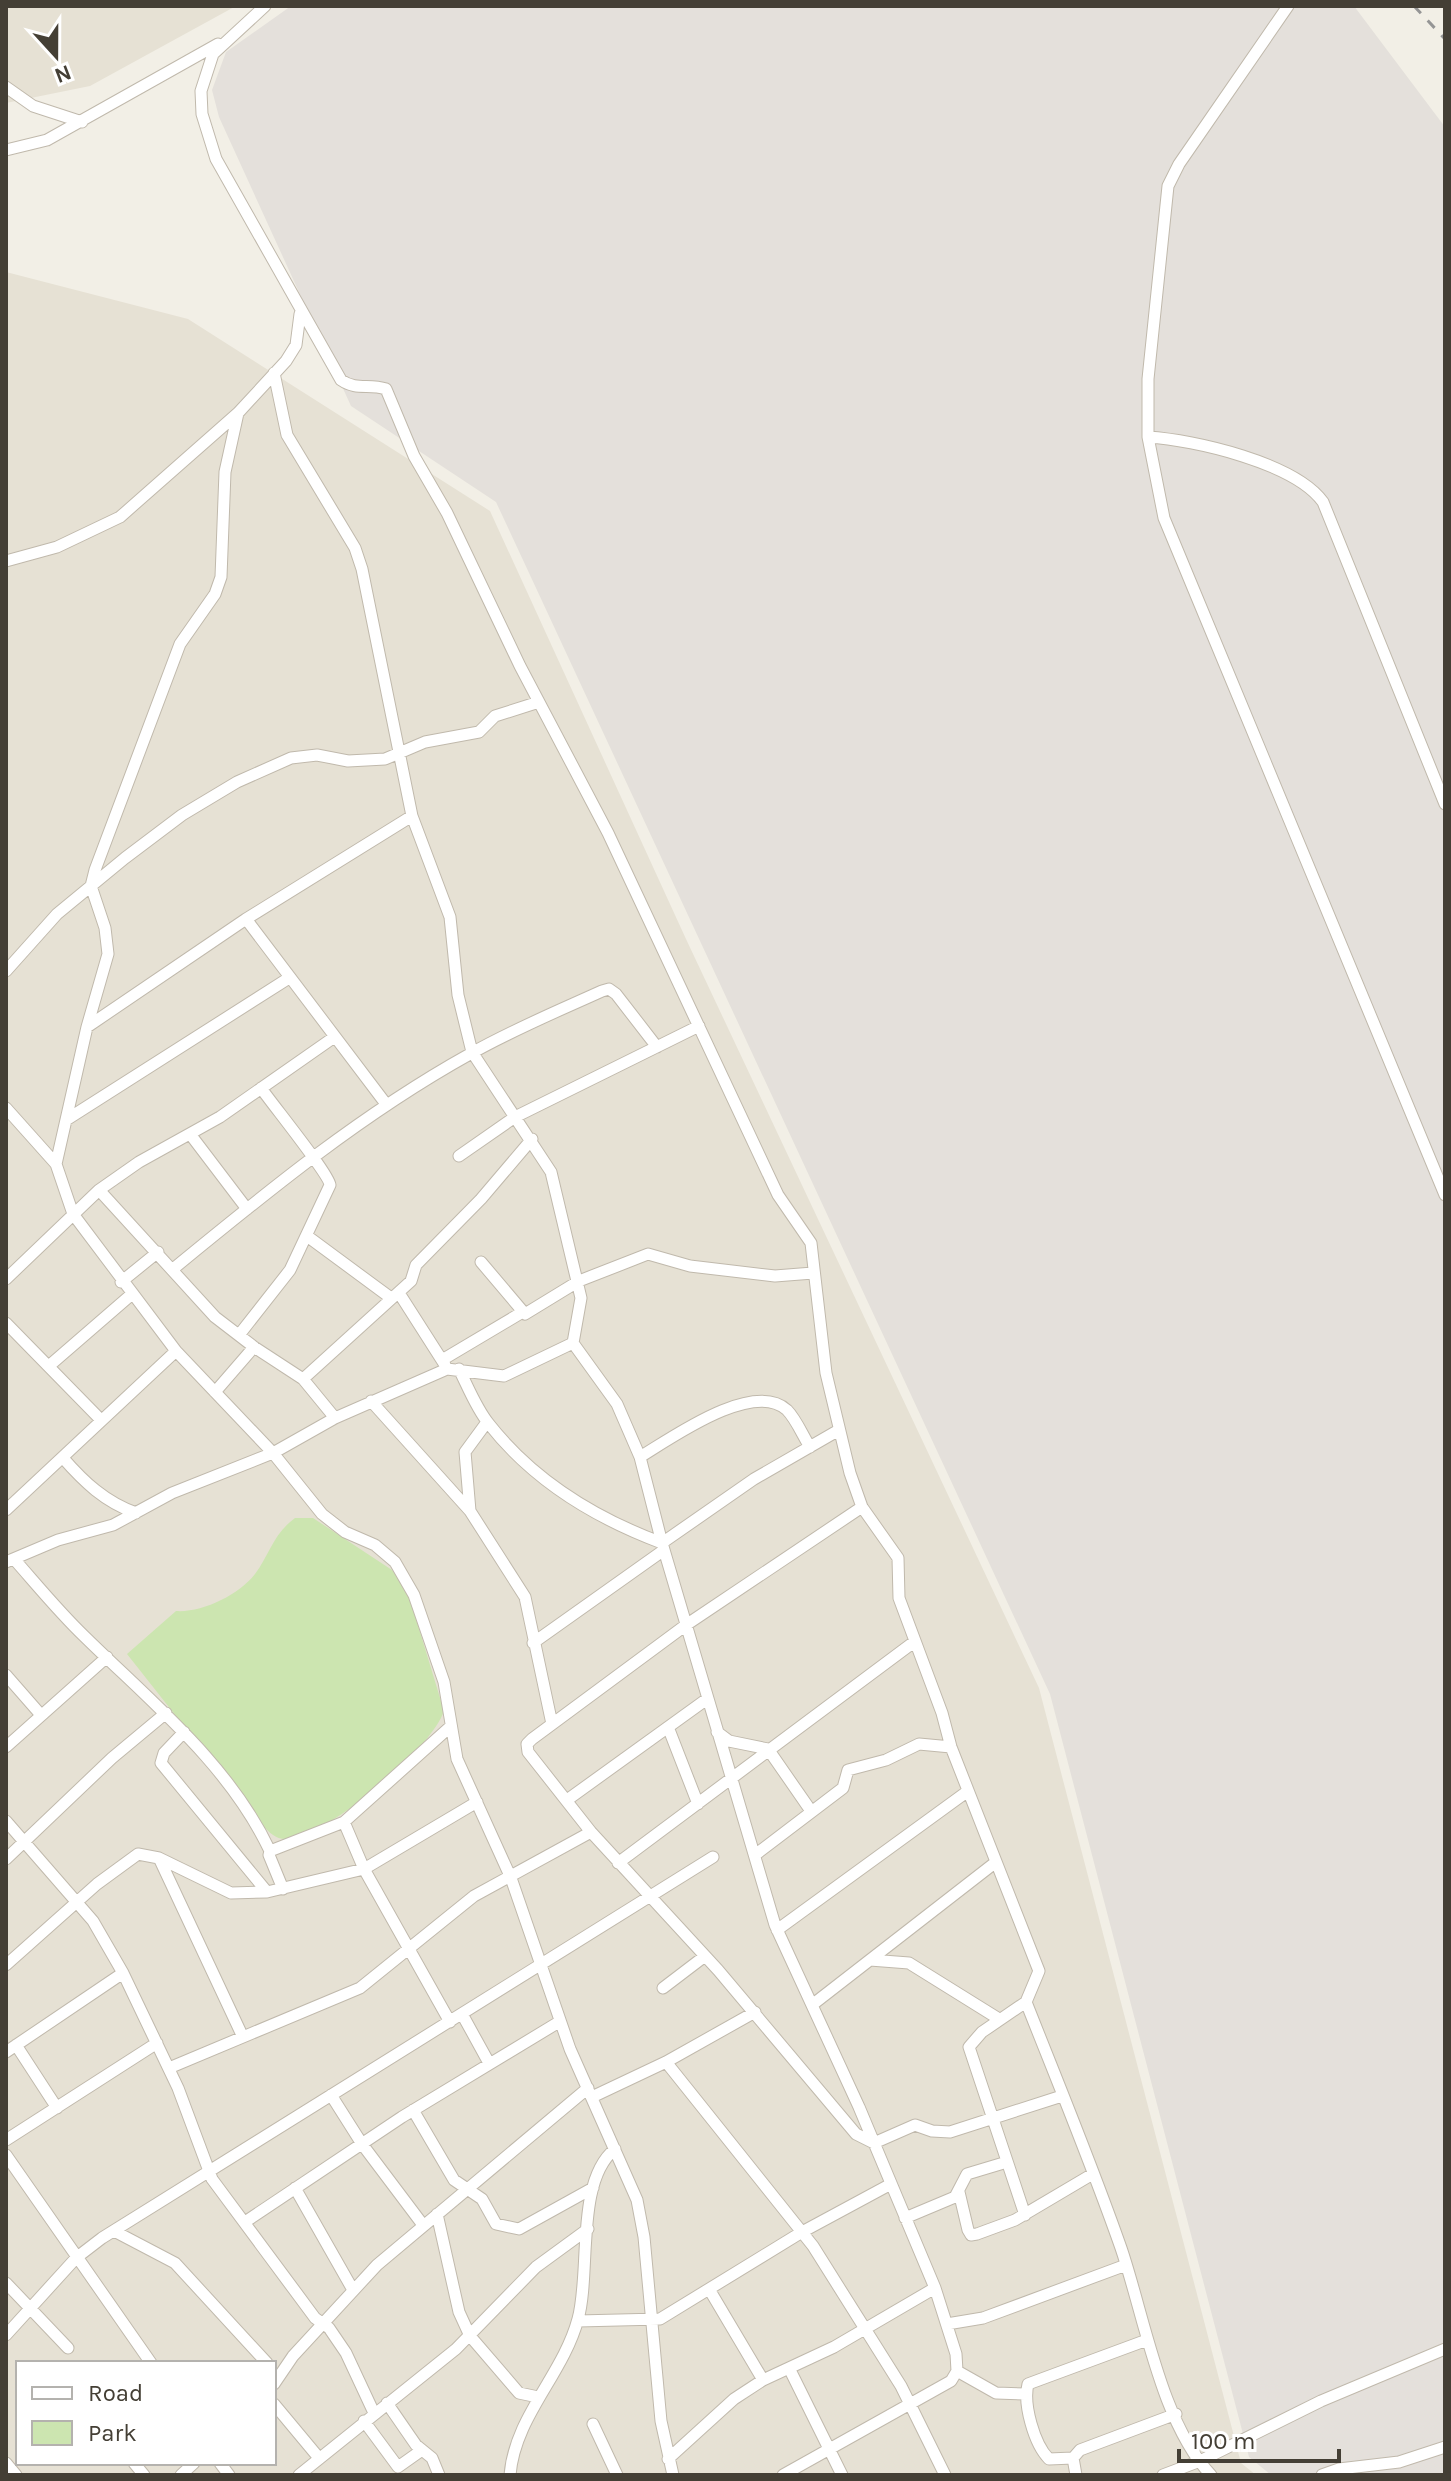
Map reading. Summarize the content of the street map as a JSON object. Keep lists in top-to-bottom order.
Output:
{
  "legend": ["Road", "Park"],
  "scale_bar": "100 m",
  "north": "bottom"
}
